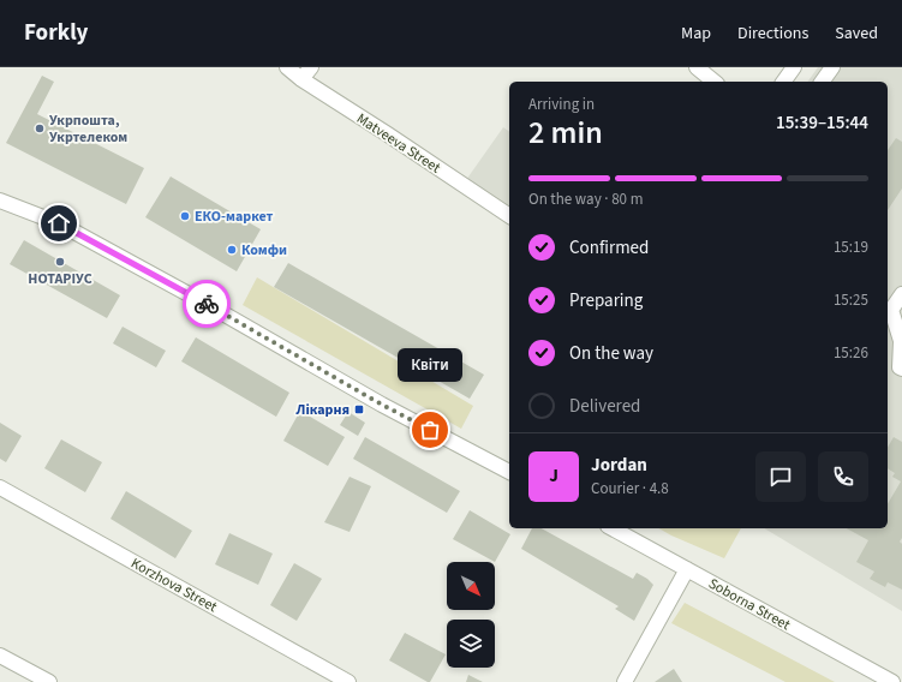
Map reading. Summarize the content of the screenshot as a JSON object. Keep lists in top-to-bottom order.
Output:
{
  "streets": {
    "street": ["Matveeva Street", "Korzhova Street", "Soborna Street"]
  },
  "places": {
    "other": [
      "Укрпошта, Укртелеком",
      "ЕКО-маркет",
      "Комфи",
      "НОТАРІУС",
      "Квіти"
    ],
    "transit": ["Лікарня"]
  },
  "north": "bottom right",
  "page": {
    "header": "Forkly",
    "nav": ["Map", "Directions", "Saved"],
    "heading": ["2 min", "Arriving in", "15:39–15:44"],
    "panel": ["Jordan", "Courier · 4.8"],
    "bar": "On the way · 80 m",
    "list": [
      ["Confirmed", "15:19"],
      ["Preparing", "15:25"],
      ["On the way", "15:26"],
      "Delivered"
    ],
    "bubble": "Квіти",
    "round": "J"
  }
}
